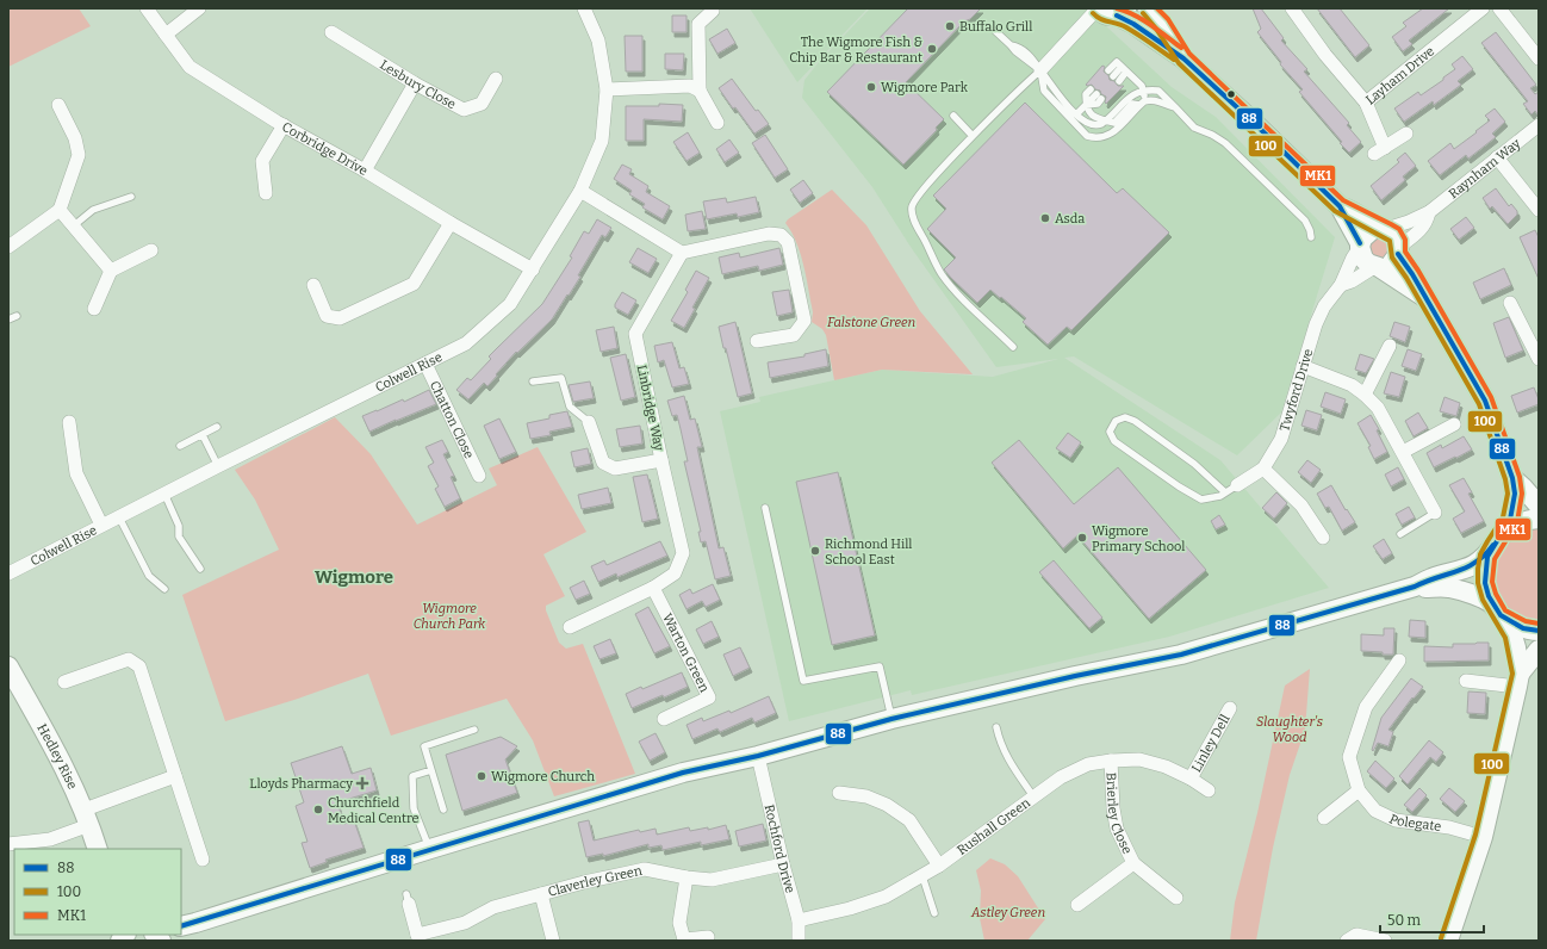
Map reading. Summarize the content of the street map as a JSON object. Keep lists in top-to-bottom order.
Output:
{
  "streets": {
    "street": [
      "Layham Drive",
      "Lesbury Close",
      "Corbridge Drive",
      "Raynham Way",
      "Colwell Rise",
      "Twyford Drive",
      "Linbridge Way",
      "Chatton Close",
      "Warton Green",
      "Linley Dell",
      "Hedley Rise",
      "Brierley Close",
      "Polegate",
      "Rushall Green",
      "Rochford Drive",
      "Claverley Green"
    ]
  },
  "crossings": [
    ["Corbridge Drive", "Colwell Rise"],
    ["Raynham Way", "Twyford Drive"],
    ["Colwell Rise", "Chatton Close"],
    ["Linbridge Way", "Warton Green"],
    ["Linley Dell", "Rushall Green"],
    ["Brierley Close", "Rushall Green"],
    ["Rushall Green", "Rochford Drive"],
    ["Rochford Drive", "Claverley Green"]
  ],
  "districts": ["Wigmore"],
  "parks": [
    "Falstone Green",
    "Wigmore Church Park",
    "Slaughter's Wood",
    "Astley Green"
  ],
  "places": {
    "other": [
      "Buffalo Grill",
      "The Wigmore Fish & Chip Bar & Restaurant",
      "Wigmore Park",
      "Asda",
      "Wigmore Primary School",
      "Richmond Hill School East",
      "Wigmore Church",
      "Churchfield Medical Centre"
    ],
    "health": ["Lloyds Pharmacy"]
  },
  "lines": ["transit line MK1", "transit line 100", "transit line 88"],
  "legend": ["88", "100", "MK1"],
  "scale_bar": "50 m"
}
